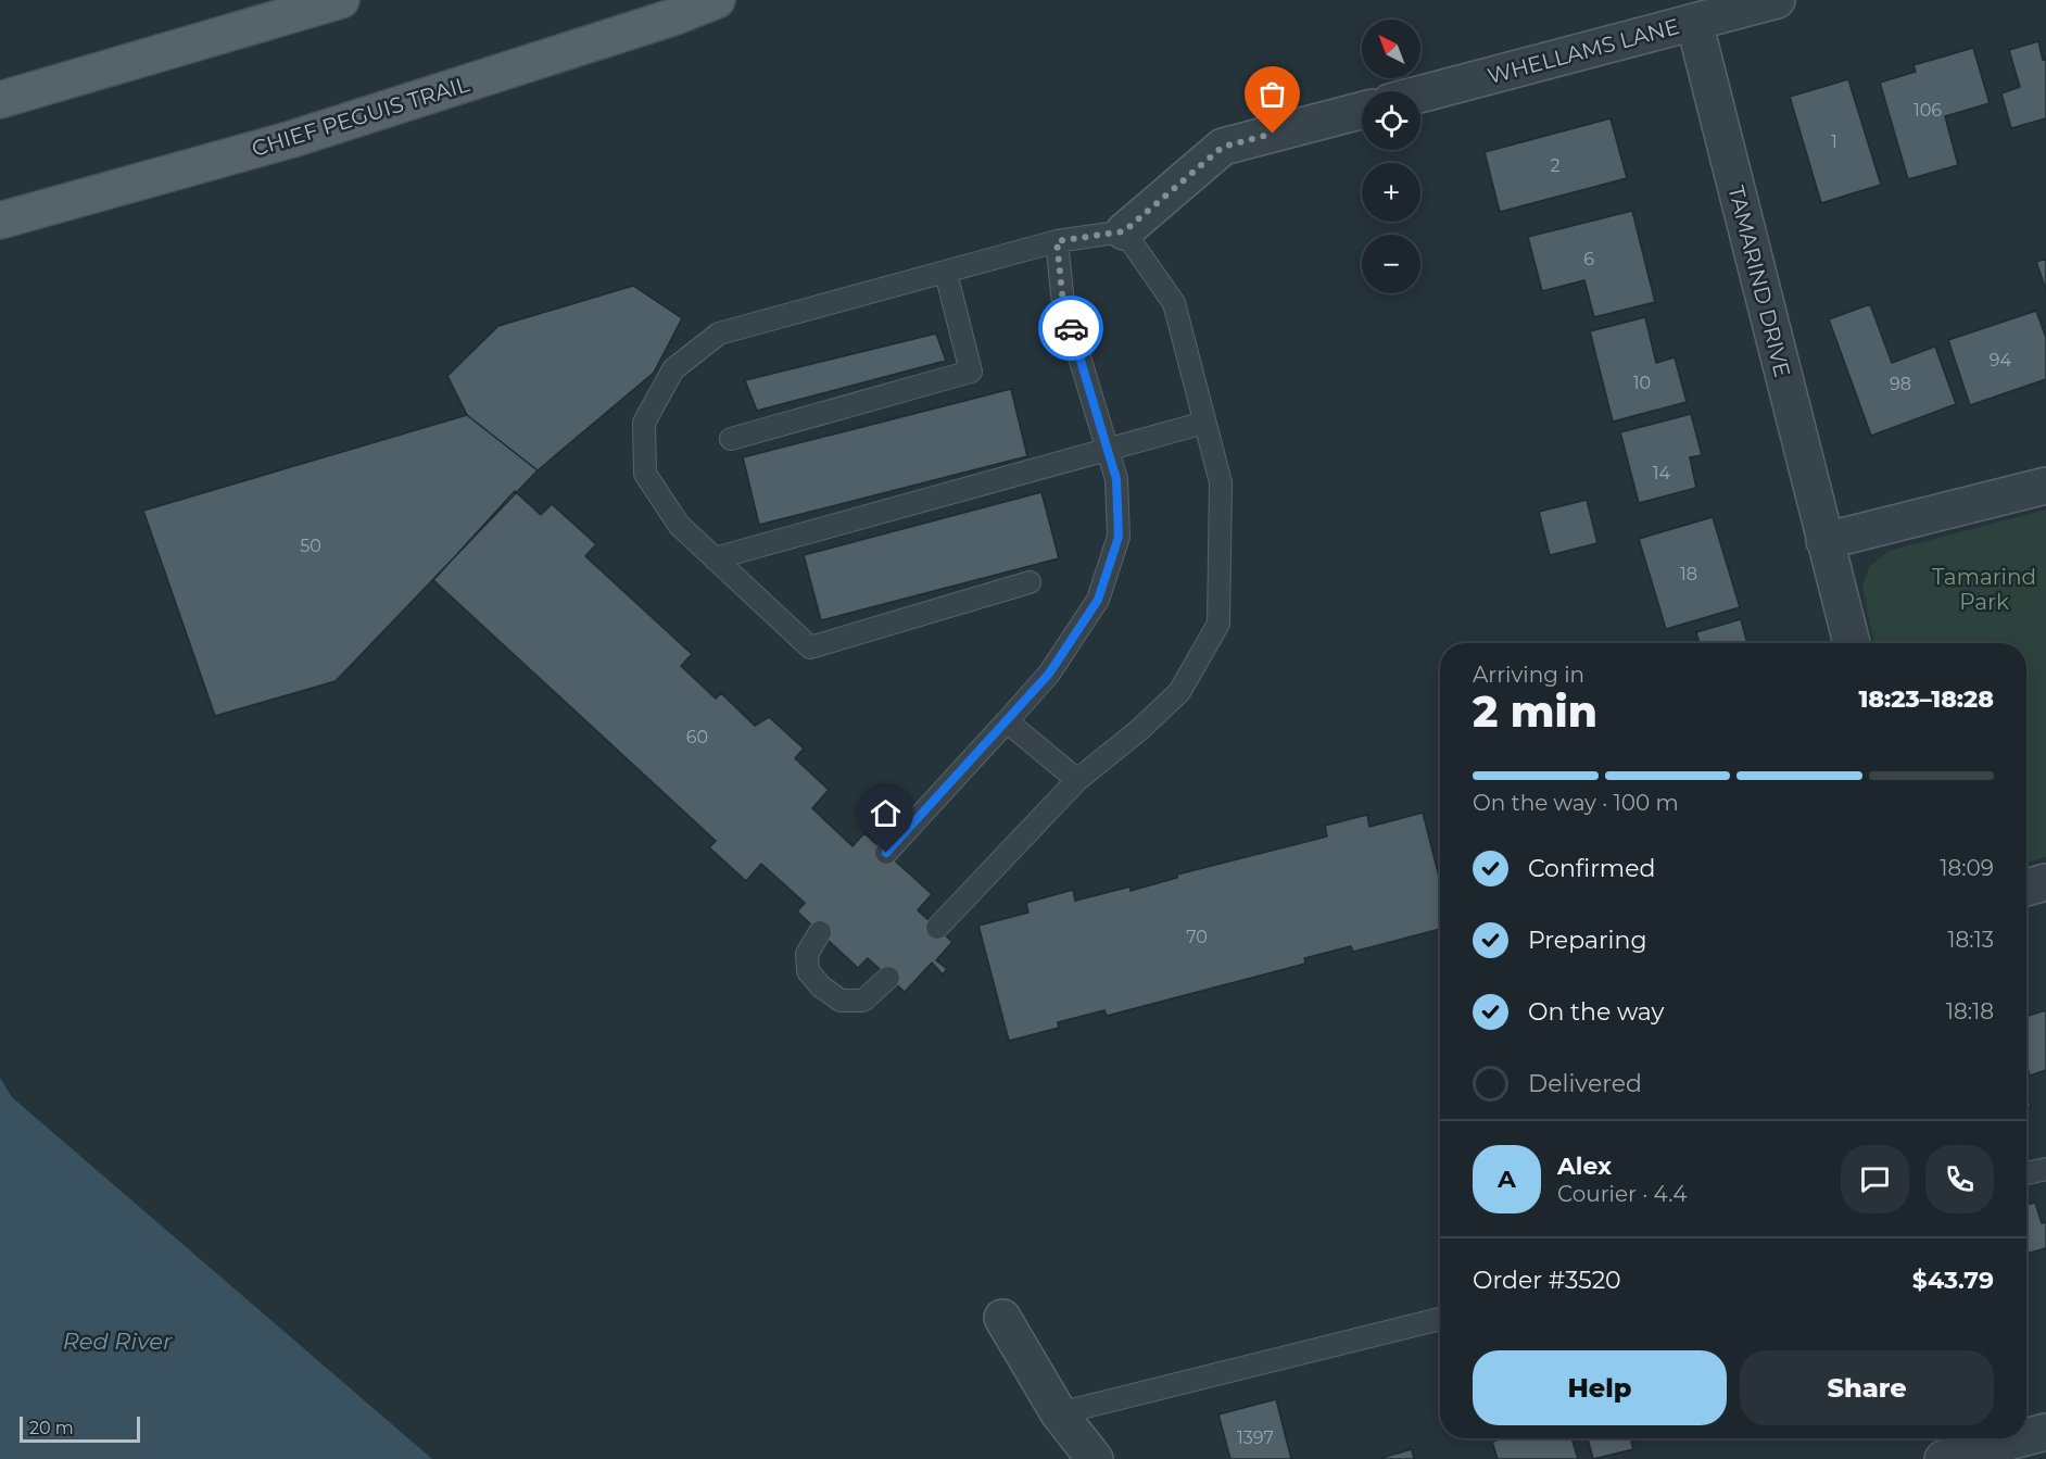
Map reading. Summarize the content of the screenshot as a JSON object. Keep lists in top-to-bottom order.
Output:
{
  "streets": {
    "main road": ["CHIEF PEGUIS TRAIL"],
    "street": ["WHELLAMS LANE", "TAMARIND DRIVE"]
  },
  "crossings": [
    ["WHELLAMS LANE", "TAMARIND DRIVE"]
  ],
  "water": ["Red River"],
  "parks": ["Tamarind Park"],
  "house_numbers": [
    "106",
    "1",
    "2",
    "6",
    "94",
    "10",
    "98",
    "14",
    "50",
    "18",
    "60",
    "70",
    "1397"
  ],
  "scale_bar": "20 m",
  "north": "top left",
  "page": {
    "map_buttons": ["+", "−"],
    "heading": ["2 min", "Arriving in", "18:23–18:28"],
    "panel": [
      "Alex",
      "Courier · 4.4",
      "Order #3520",
      "$43.79"
    ],
    "bar": "On the way · 100 m",
    "list": [
      ["Confirmed", "18:09"],
      ["Preparing", "18:13"],
      ["On the way", "18:18"],
      "Delivered"
    ],
    "round": "A",
    "buttons": ["Help", "Share"],
    "scale": "20 m"
  }
}
